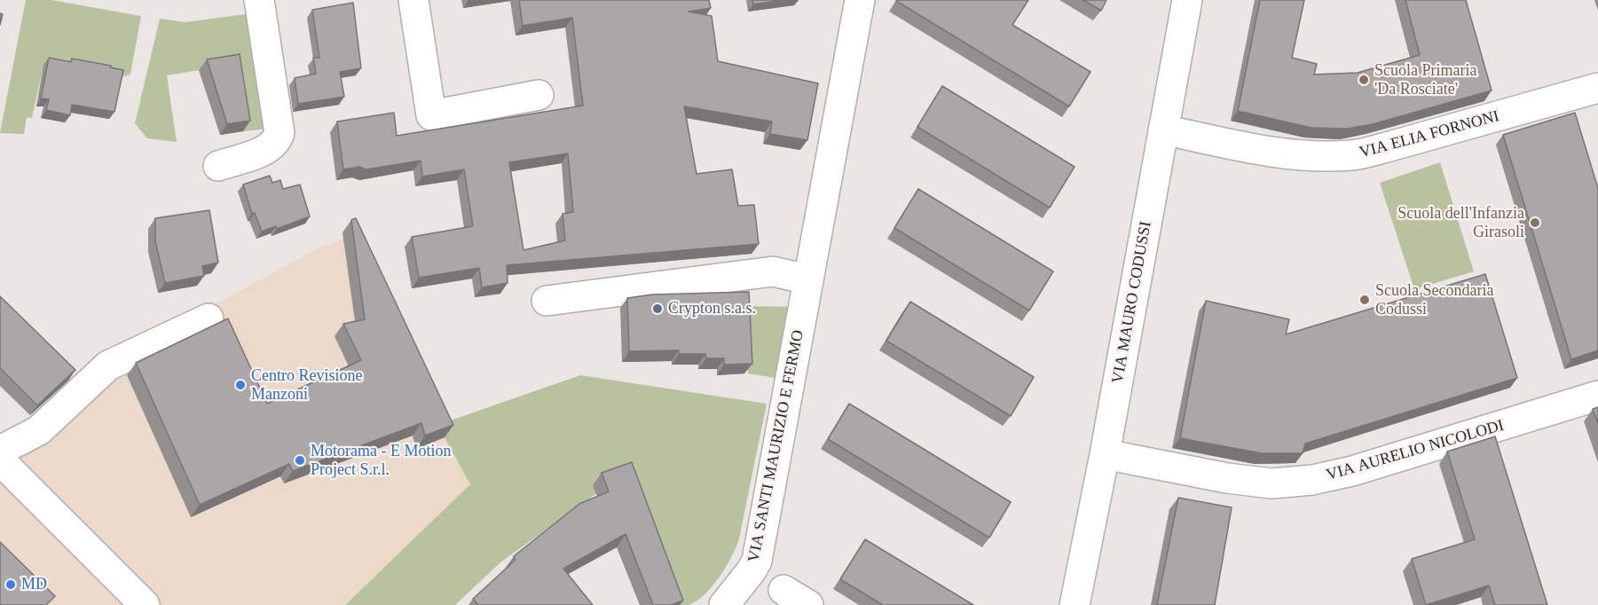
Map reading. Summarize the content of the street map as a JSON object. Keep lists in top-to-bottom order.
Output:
{
  "streets": {
    "street": [
      "VIA ELIA FORNONI",
      "VIA MAURO CODUSSI",
      "VIA SANTI MAURIZIO E FERMO",
      "VIA AURELIO NICOLODI"
    ]
  },
  "crossings": [
    ["VIA ELIA FORNONI", "VIA MAURO CODUSSI"],
    ["VIA MAURO CODUSSI", "VIA AURELIO NICOLODI"]
  ],
  "places": [
    "Scuola Primaria 'Da Rosciate'",
    "Scuola dell'Infanzia Girasoli",
    "Scuola Secondaria Codussi",
    "Crypton s.a.s.",
    "Centro Revisione Manzoni",
    "Motorama - E Motion Project S.r.l.",
    "MD"
  ]
}
